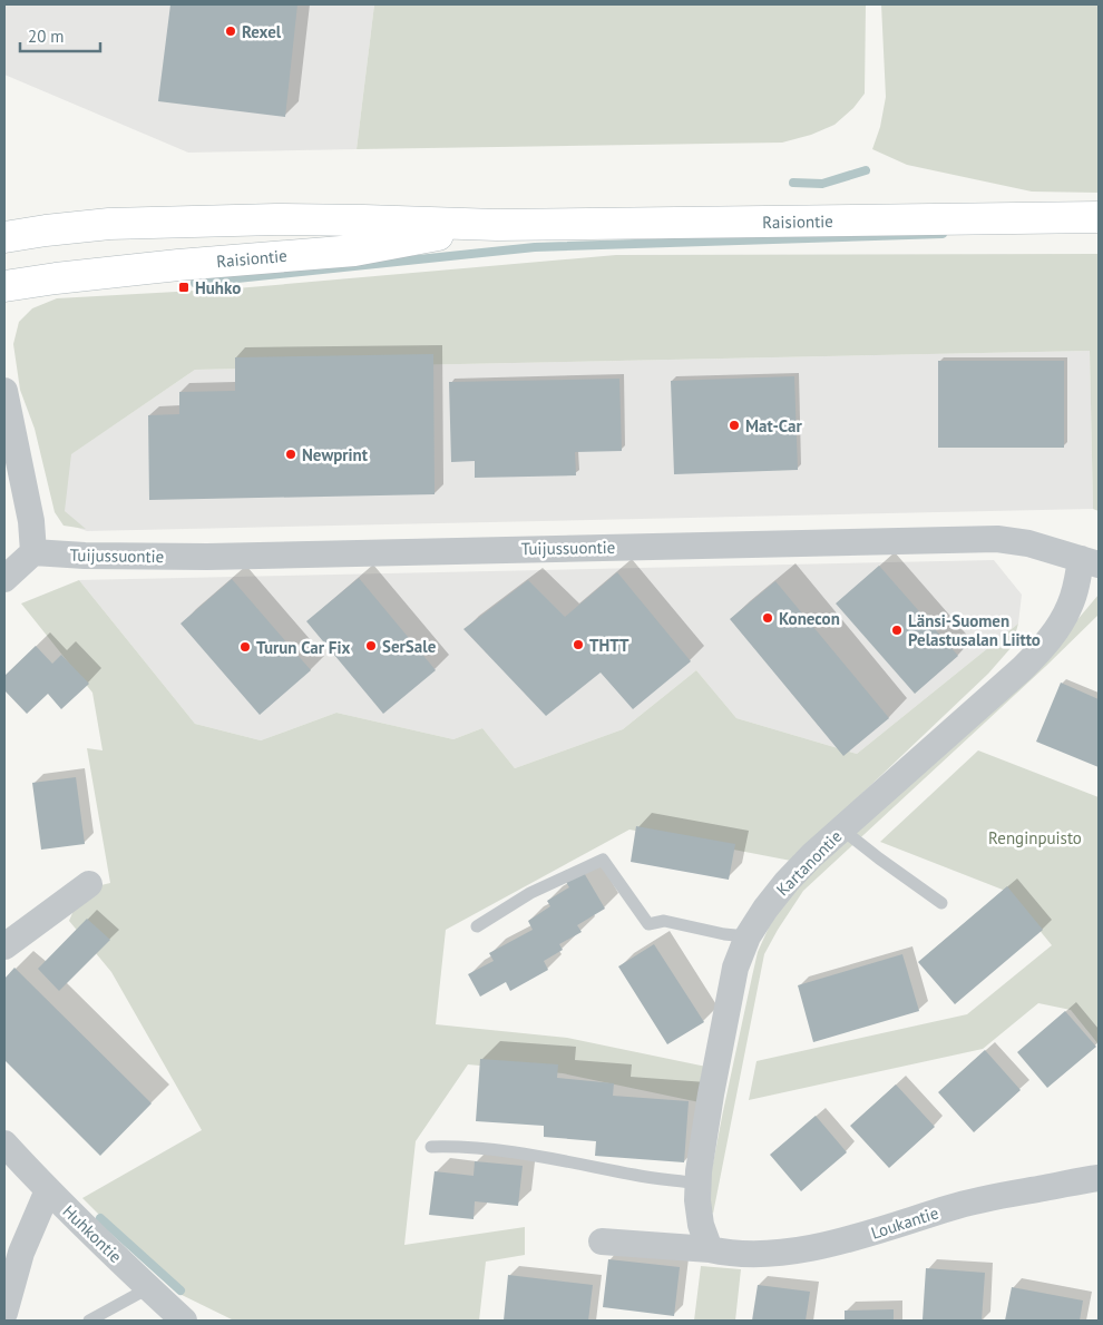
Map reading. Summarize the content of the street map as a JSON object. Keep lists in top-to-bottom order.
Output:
{
  "streets": {
    "main road": ["Raisiontie"],
    "street": [
      "Tuijussuontie",
      "Kartanontie",
      "Loukantie",
      "Huhkontie"
    ]
  },
  "crossings": [
    ["Tuijussuontie", "Kartanontie"],
    ["Kartanontie", "Loukantie"]
  ],
  "parks": ["Renginpuisto"],
  "places": {
    "other": [
      "Rexel",
      "Mat-Car",
      "Newprint",
      "Konecon",
      "Länsi-Suomen Pelastusalan Liitto",
      "THTT",
      "SerSale",
      "Turun Car Fix"
    ],
    "transit": ["Huhko"]
  },
  "scale_bar": "20 m"
}
